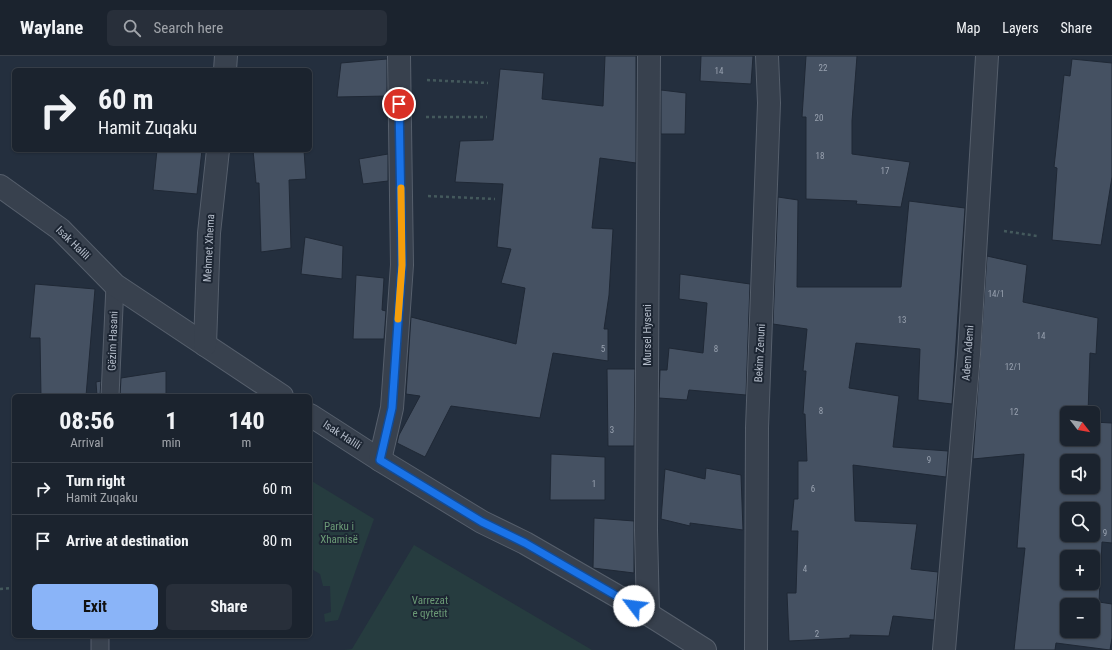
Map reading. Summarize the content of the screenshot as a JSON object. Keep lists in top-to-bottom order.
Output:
{
  "streets": {
    "street": [
      "Isak Halili",
      "Mehmet Xhema",
      "Mursel Hyseni",
      "Bekim Zenuni",
      "Adem Ademi"
    ],
    "lane": ["Gëzim Hasani"]
  },
  "crossings": [
    ["Isak Halili", "Mehmet Xhema"],
    ["Isak Halili", "Mursel Hyseni"],
    ["Isak Halili", "Gëzim Hasani"]
  ],
  "parks": ["Parku i Xhamisë", "Varrezat e qytetit"],
  "house_numbers": [
    "22",
    "14",
    "20",
    "18",
    "17",
    "14/1",
    "13",
    "14",
    "5",
    "8",
    "12/1",
    "8",
    "12",
    "3",
    "9",
    "1",
    "6",
    "9",
    "4",
    "2"
  ],
  "north": "bottom right",
  "page": {
    "header": "Waylane",
    "search": "Search here",
    "nav": ["Map", "Layers", "Share"],
    "turn": ["60 m", "Hamit Zuqaku"],
    "eta": [
      "08:56",
      "Arrival",
      "1",
      "min",
      "140",
      "m"
    ],
    "map_buttons": ["+", "−"],
    "list": [
      {
        "name": "Turn right",
        "note": "Hamit Zuqaku",
        "value": "60 m"
      },
      {
        "name": "Arrive at destination",
        "value": "80 m"
      }
    ],
    "buttons": ["Exit", "Share"]
  }
}
